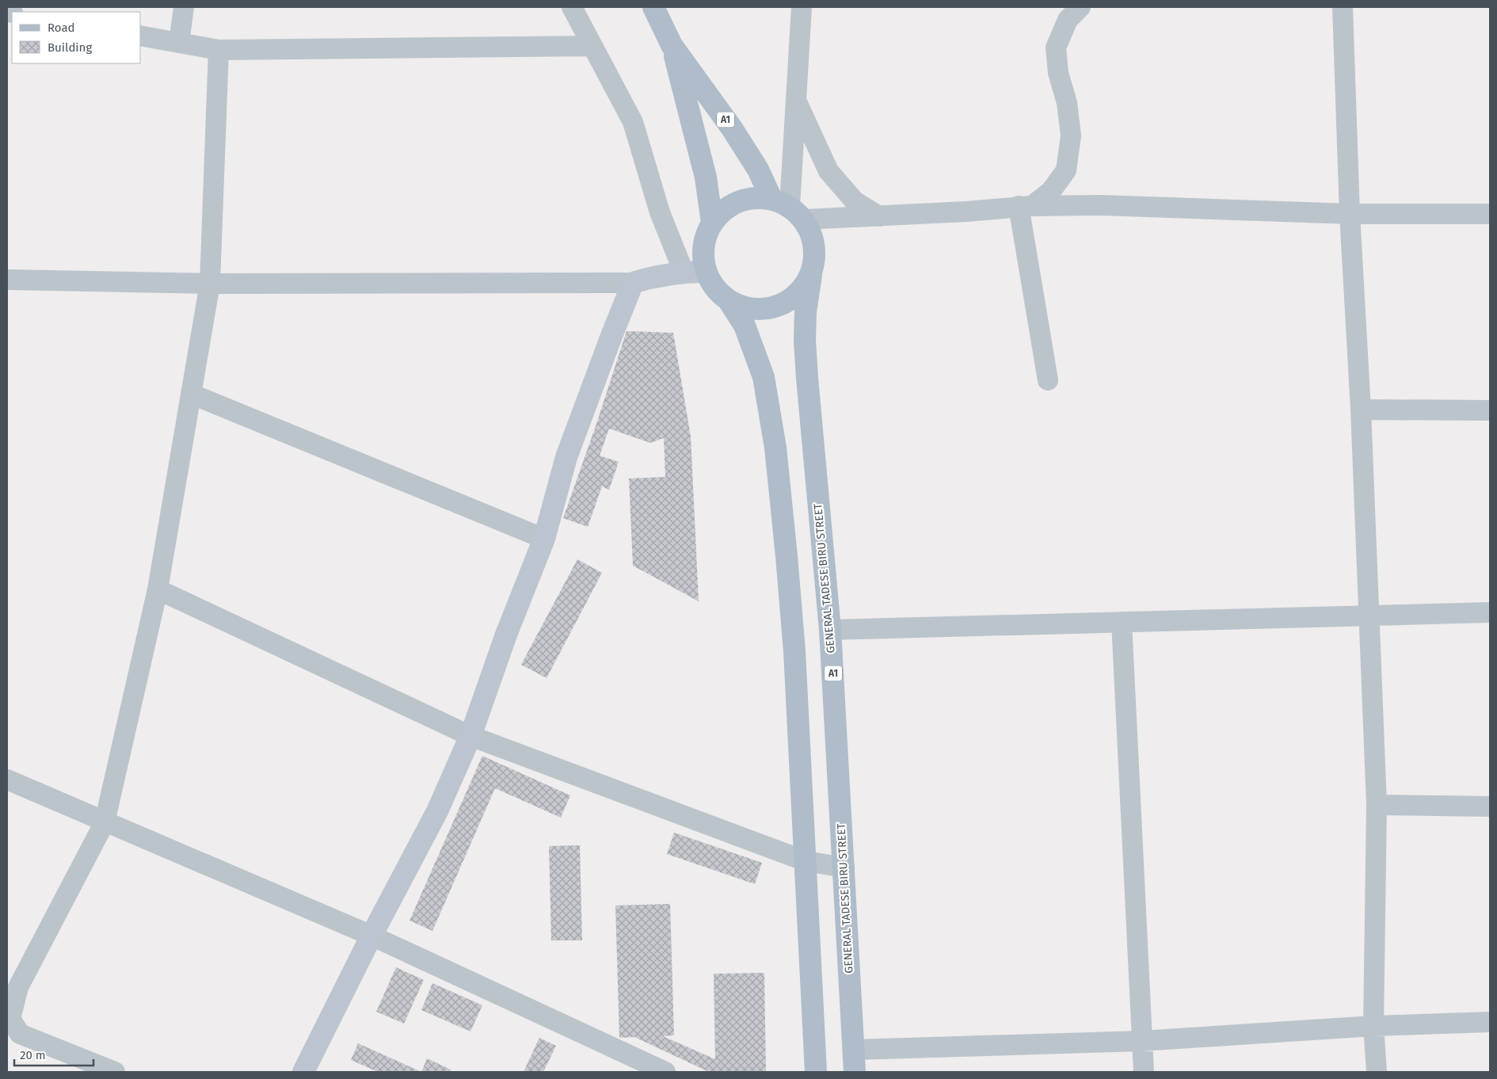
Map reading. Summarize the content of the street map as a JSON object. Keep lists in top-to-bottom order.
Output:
{
  "streets": {
    "main road": ["A1", "GENERAL TADESE BIRU STREET"]
  },
  "crossings": [
    ["A1", "GENERAL TADESE BIRU STREET"]
  ],
  "legend": ["Road", "Building"],
  "scale_bar": "20 m"
}
